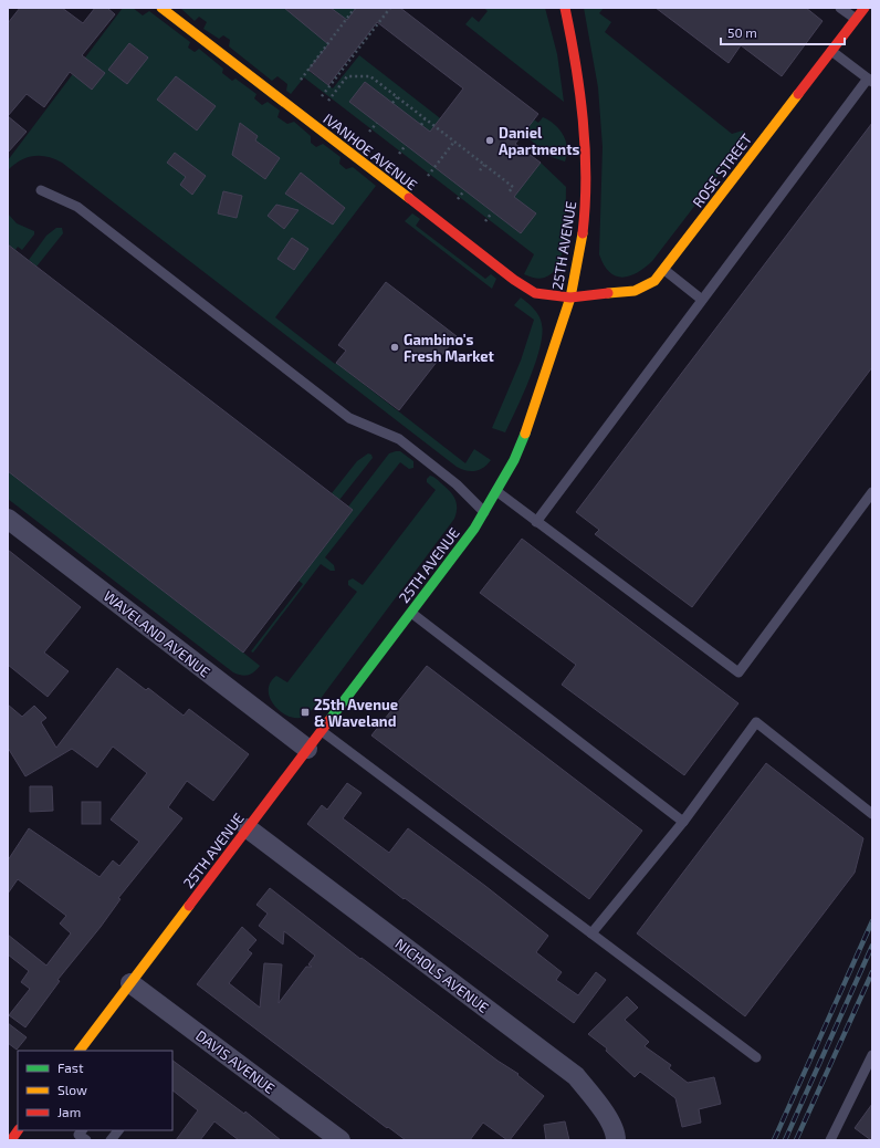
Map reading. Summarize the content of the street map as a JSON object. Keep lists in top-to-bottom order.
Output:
{
  "streets": {
    "street": [
      "IVANHOE AVENUE",
      "ROSE STREET",
      "25TH AVENUE",
      "WAVELAND AVENUE",
      "NICHOLS AVENUE",
      "DAVIS AVENUE"
    ]
  },
  "crossings": [
    ["IVANHOE AVENUE", "ROSE STREET"],
    ["IVANHOE AVENUE", "25TH AVENUE"],
    ["ROSE STREET", "25TH AVENUE"],
    ["25TH AVENUE", "WAVELAND AVENUE"],
    ["25TH AVENUE", "NICHOLS AVENUE"],
    ["25TH AVENUE", "DAVIS AVENUE"]
  ],
  "places": {
    "other": ["Daniel Apartments", "Gambino's Fresh Market"],
    "transit": ["25th Avenue & Waveland"]
  },
  "legend": ["Fast", "Slow", "Jam"],
  "scale_bar": "50 m"
}
